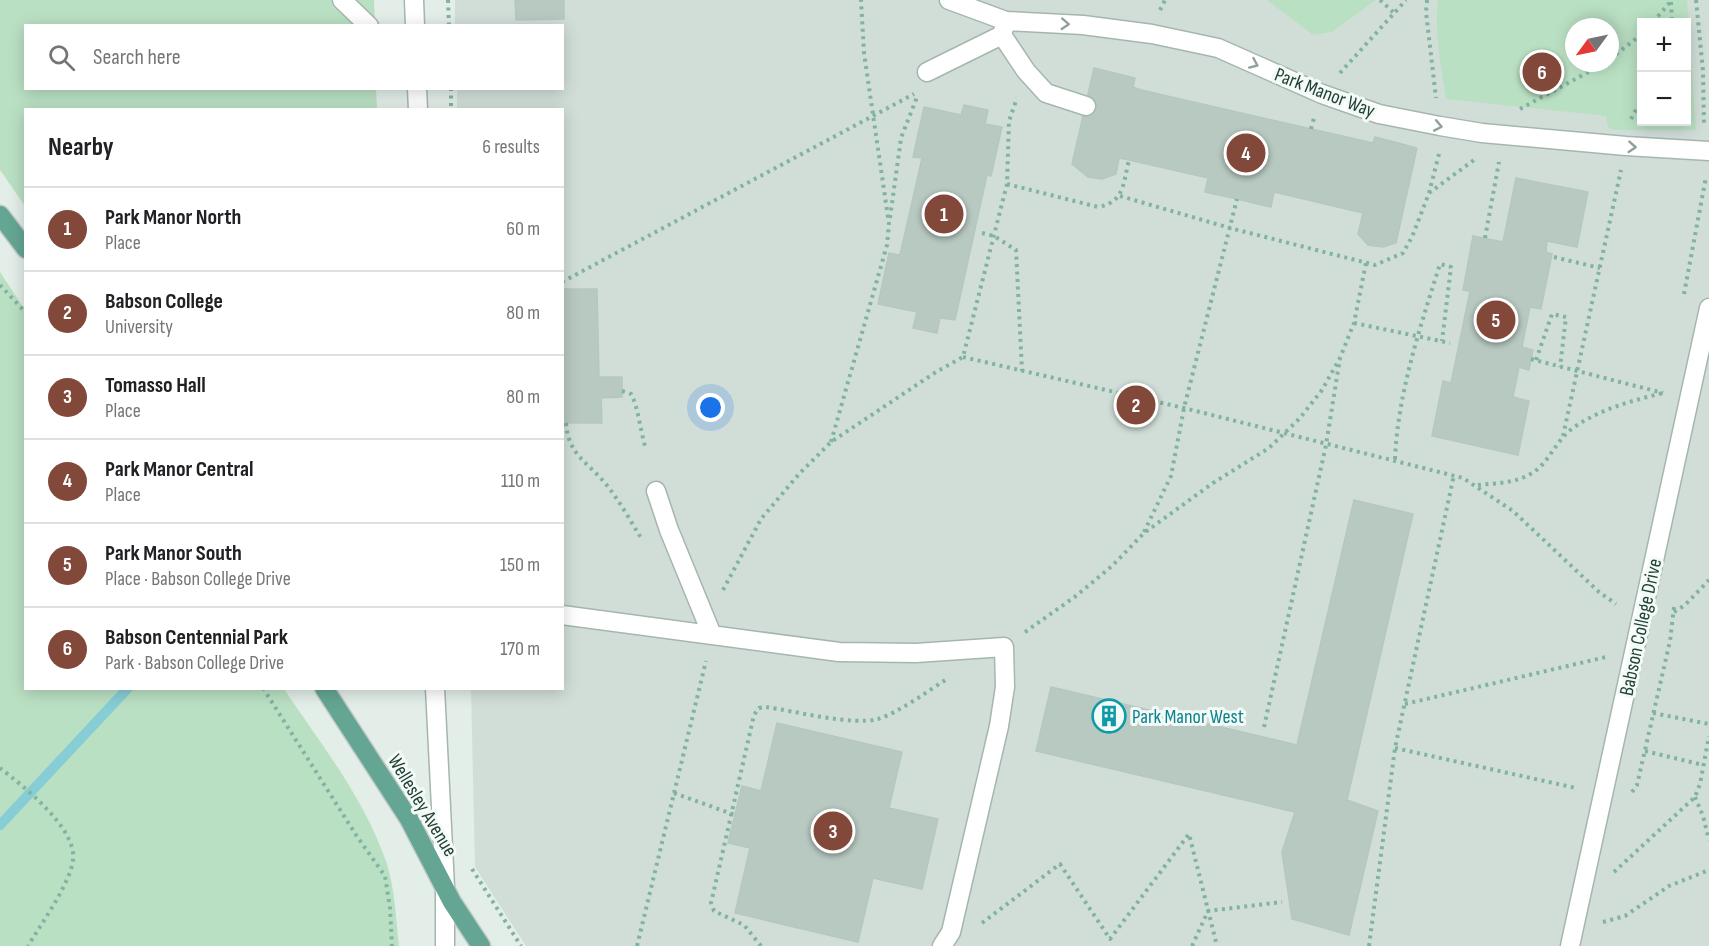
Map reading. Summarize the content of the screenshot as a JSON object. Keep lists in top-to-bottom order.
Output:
{
  "streets": {
    "main road": ["Wellesley Avenue"],
    "street": ["Park Manor Way", "Babson College Drive"]
  },
  "one_way": ["Park Manor Way"],
  "places": {
    "building": ["Park Manor West"]
  },
  "north": "bottom left",
  "page": {
    "map_buttons": ["+", "−"],
    "search": "Search here",
    "pins": [
      "6",
      "4",
      "1",
      "5",
      "2",
      "3"
    ],
    "heading": ["Nearby", "6 results"],
    "list": [
      {
        "mark": "1",
        "name": "Park Manor North",
        "note": "Place",
        "value": "60 m"
      },
      {
        "mark": "2",
        "name": "Babson College",
        "note": "University",
        "value": "80 m"
      },
      {
        "mark": "3",
        "name": "Tomasso Hall",
        "note": "Place",
        "value": "80 m"
      },
      {
        "mark": "4",
        "name": "Park Manor Central",
        "note": "Place",
        "value": "110 m"
      },
      {
        "mark": "5",
        "name": "Park Manor South",
        "note": "Place · Babson College Drive",
        "value": "150 m"
      },
      {
        "mark": "6",
        "name": "Babson Centennial Park",
        "note": "Park · Babson College Drive",
        "value": "170 m"
      }
    ]
  }
}
